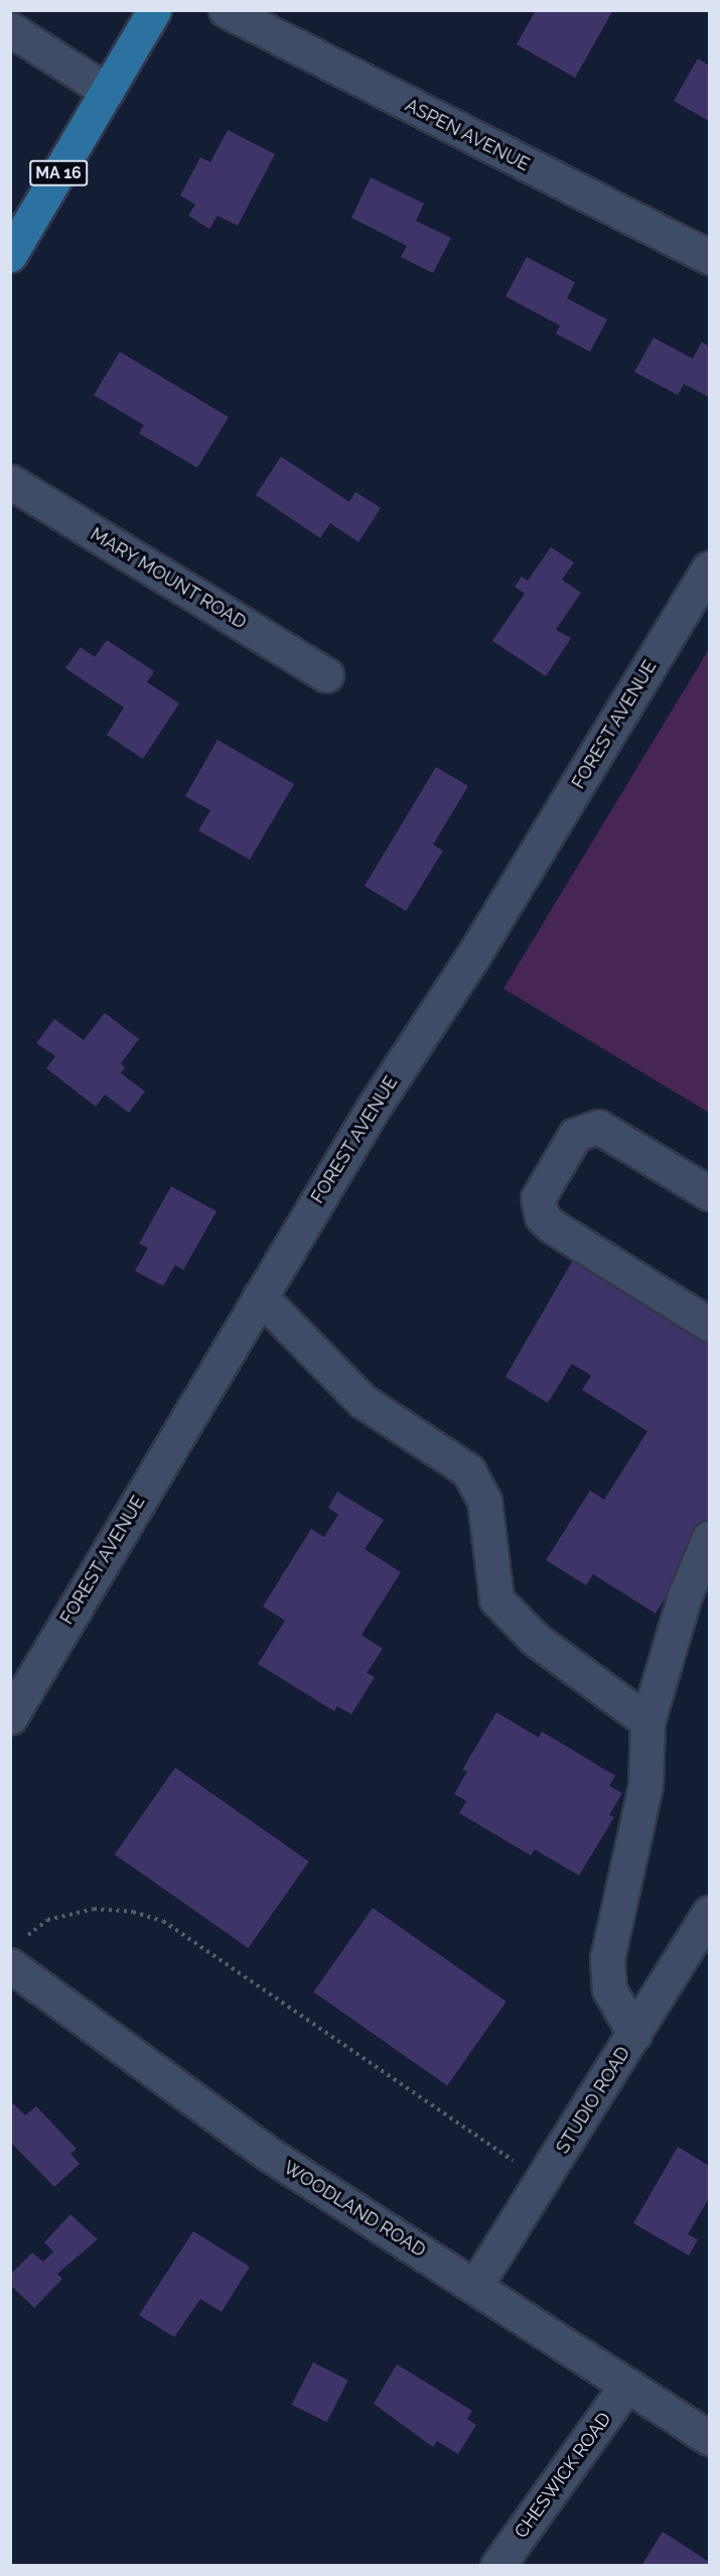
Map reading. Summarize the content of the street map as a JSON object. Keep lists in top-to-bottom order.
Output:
{
  "streets": {
    "main road": ["MA 16"],
    "street": [
      "ASPEN AVENUE",
      "MARY MOUNT ROAD",
      "FOREST AVENUE",
      "STUDIO ROAD",
      "WOODLAND ROAD",
      "CHESWICK ROAD"
    ]
  },
  "crossings": [
    ["STUDIO ROAD", "WOODLAND ROAD"],
    ["WOODLAND ROAD", "CHESWICK ROAD"]
  ]
}
